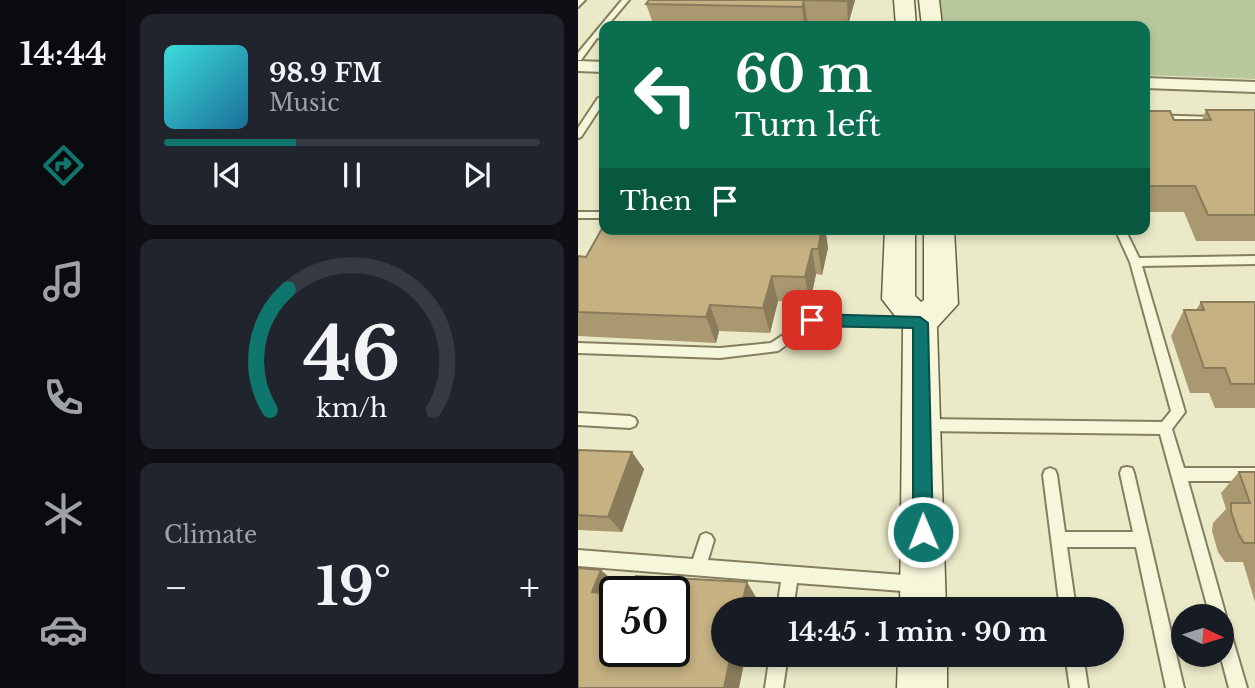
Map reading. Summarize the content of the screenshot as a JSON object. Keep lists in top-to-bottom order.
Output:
{
  "north": "right",
  "page": {
    "tabs": "14:44",
    "turn": ["60 m", "Turn left"],
    "song": ["98.9 FM", "Music"],
    "then": "Then",
    "tile": "Climate",
    "heat": ["−", "19°", "+"],
    "limit": "50",
    "trip": "14:45 · 1 min · 90 m",
    "gauge": ["46", "km/h"]
  }
}
